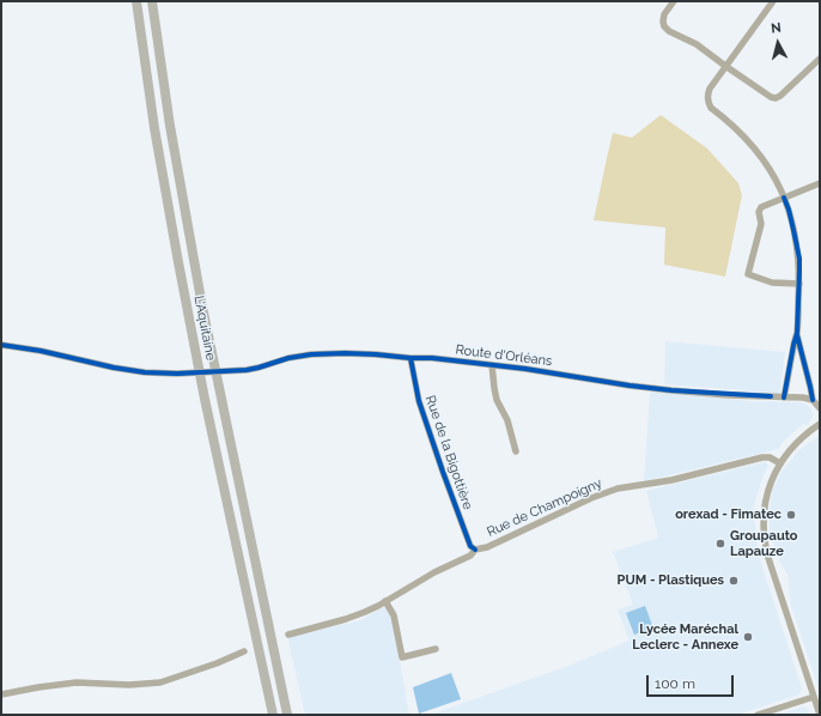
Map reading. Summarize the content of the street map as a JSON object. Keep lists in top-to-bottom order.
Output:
{
  "streets": {
    "highway": ["L'Aquitaine"],
    "street": ["Route d'Orléans", "Rue de la Bigottière", "Rue de Champoigny"]
  },
  "crossings": [
    ["Route d'Orléans", "Rue de la Bigottière"],
    ["Rue de la Bigottière", "Rue de Champoigny"]
  ],
  "places": [
    "orexad - Fimatec",
    "Groupauto Lapauze",
    "PUM - Plastiques",
    "Lycée Maréchal Leclerc - Annexe"
  ],
  "scale_bar": "100 m",
  "north": "top"
}
